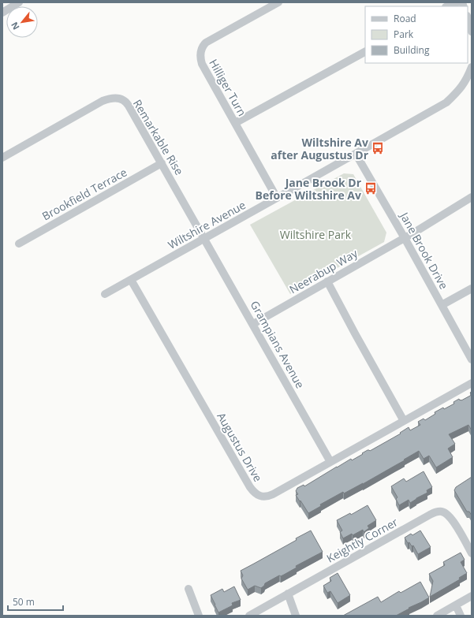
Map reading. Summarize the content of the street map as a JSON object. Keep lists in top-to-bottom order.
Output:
{
  "streets": {
    "street": [
      "Hilliger Turn",
      "Remarkable Rise",
      "Brookfield Terrace",
      "Wiltshire Avenue",
      "Jane Brook Drive",
      "Neerabup Way",
      "Grampians Avenue",
      "Augustus Drive",
      "Keightly Corner"
    ]
  },
  "crossings": [
    ["Hilliger Turn", "Wiltshire Avenue"],
    ["Remarkable Rise", "Brookfield Terrace"],
    ["Remarkable Rise", "Wiltshire Avenue"],
    ["Remarkable Rise", "Grampians Avenue"],
    ["Wiltshire Avenue", "Jane Brook Drive"],
    ["Wiltshire Avenue", "Grampians Avenue"],
    ["Wiltshire Avenue", "Augustus Drive"],
    ["Jane Brook Drive", "Neerabup Way"],
    ["Neerabup Way", "Grampians Avenue"],
    ["Grampians Avenue", "Augustus Drive"]
  ],
  "parks": ["Wiltshire Park"],
  "places": {
    "bus stop": ["Wiltshire Av after Augustus Dr", "Jane Brook Dr Before Wiltshire Av"]
  },
  "legend": ["Road", "Park", "Building"],
  "scale_bar": "50 m",
  "north": "bottom left"
}
